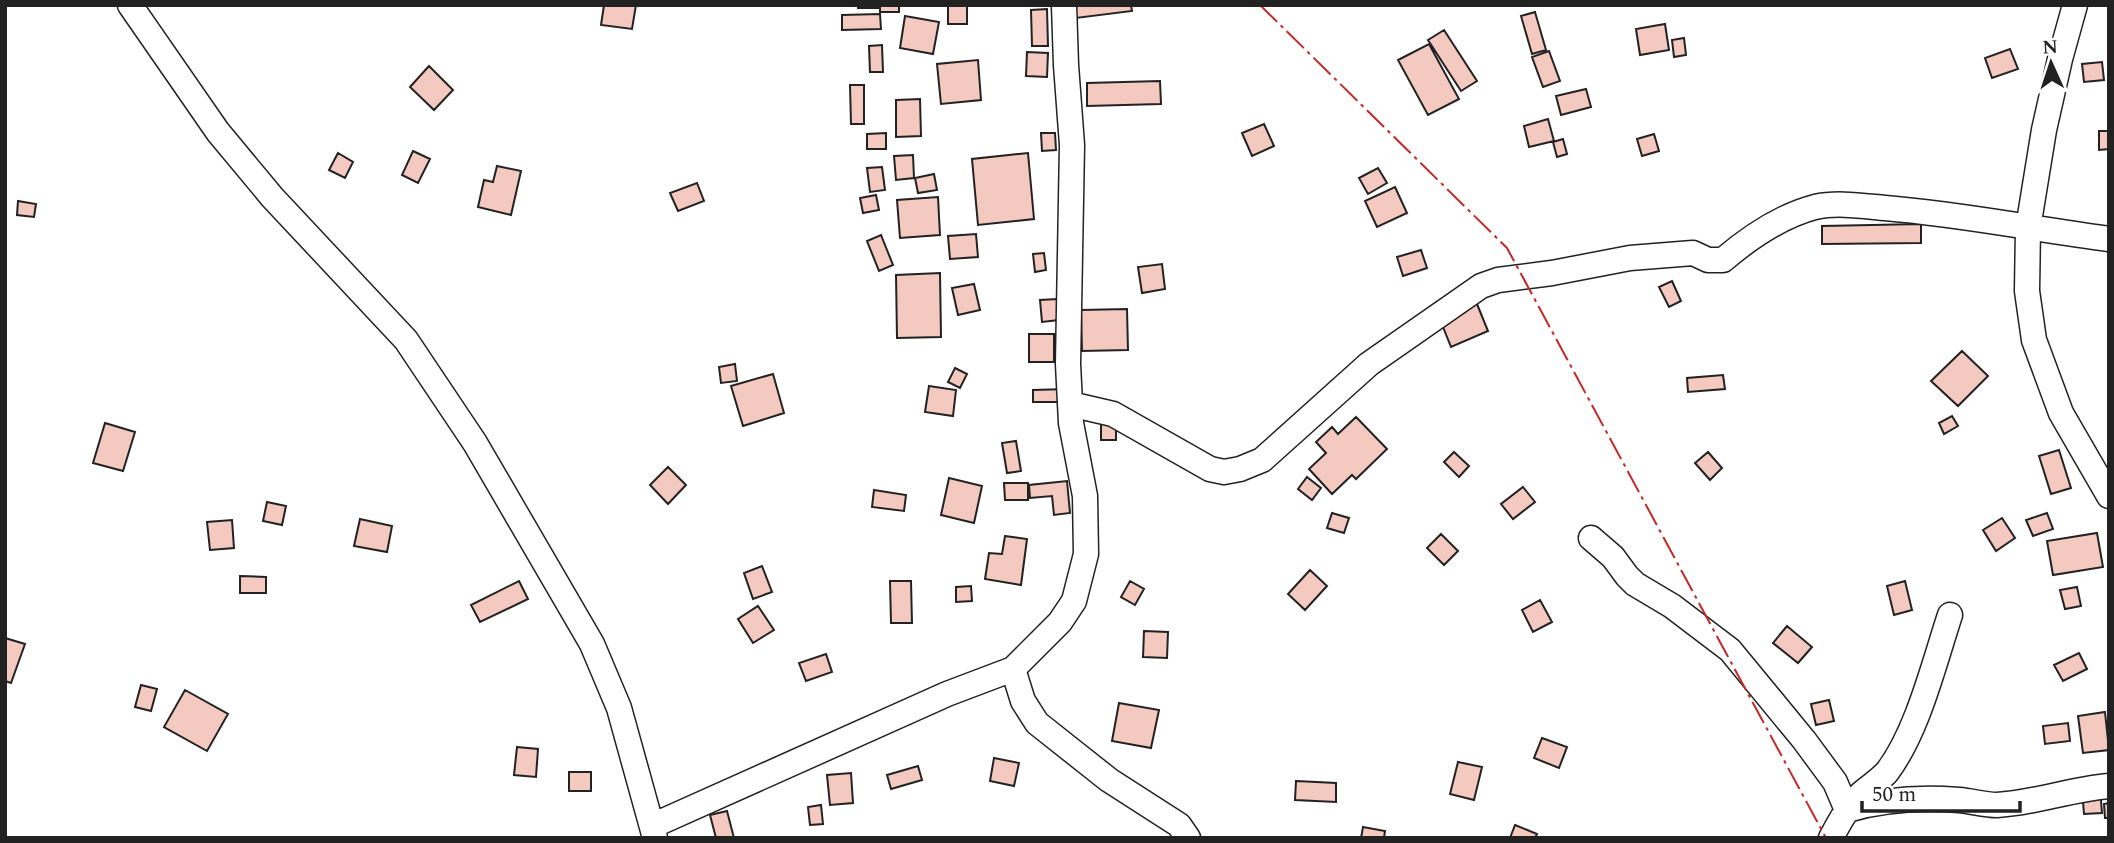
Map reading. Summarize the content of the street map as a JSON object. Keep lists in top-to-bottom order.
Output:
{
  "scale_bar": "50 m",
  "north": "top"
}
